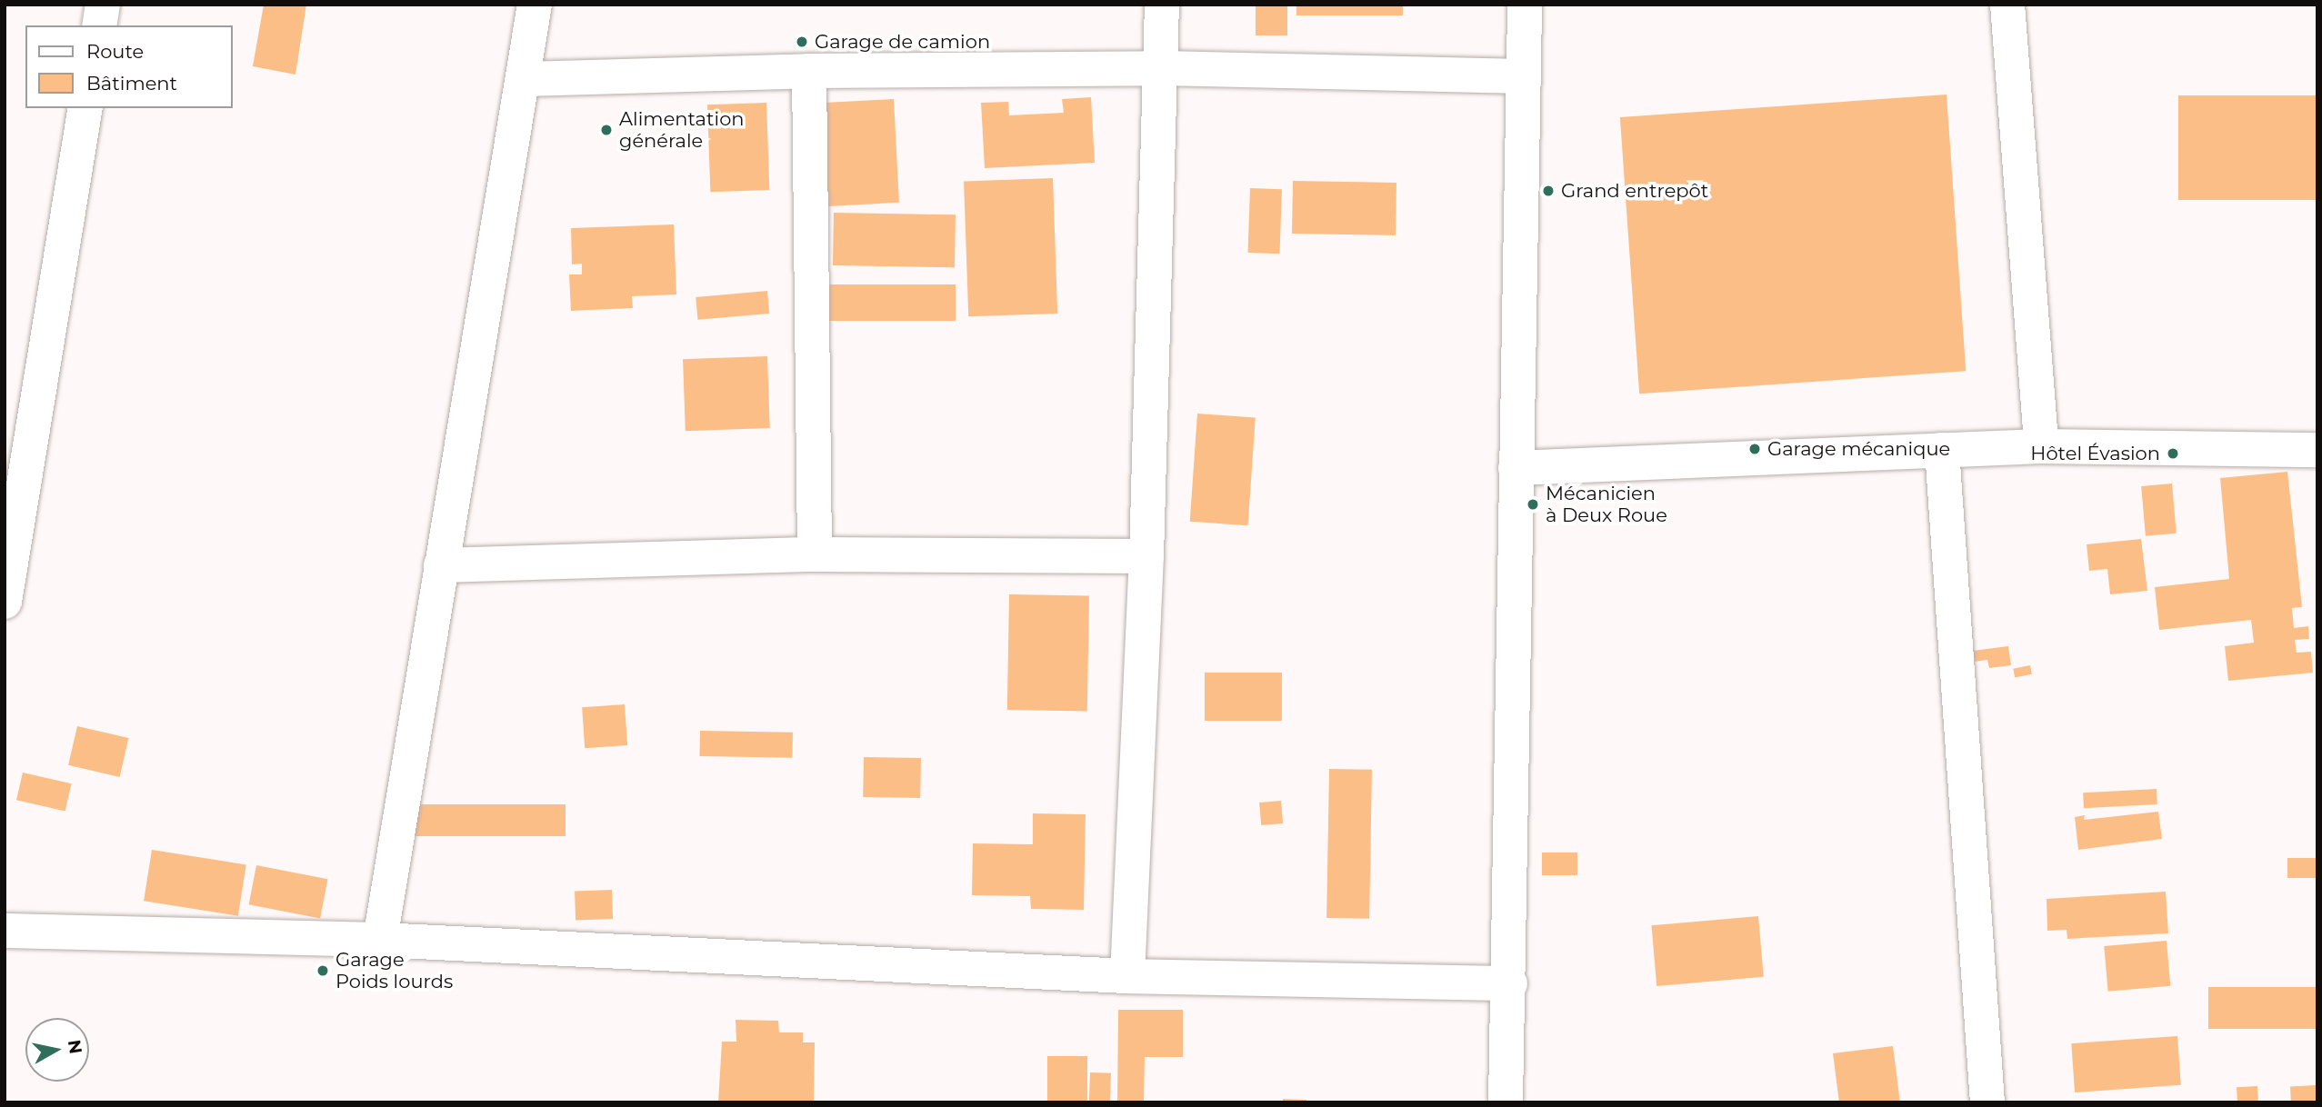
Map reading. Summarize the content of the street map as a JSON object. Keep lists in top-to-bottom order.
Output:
{
  "places": [
    "Garage de camion",
    "Alimentation générale",
    "Grand entrepôt",
    "Garage mécanique",
    "Hôtel Évasion",
    "Mécanicien à Deux Roue",
    "Garage Poids lourds"
  ],
  "legend": ["Route", "Bâtiment"],
  "north": "right"
}
